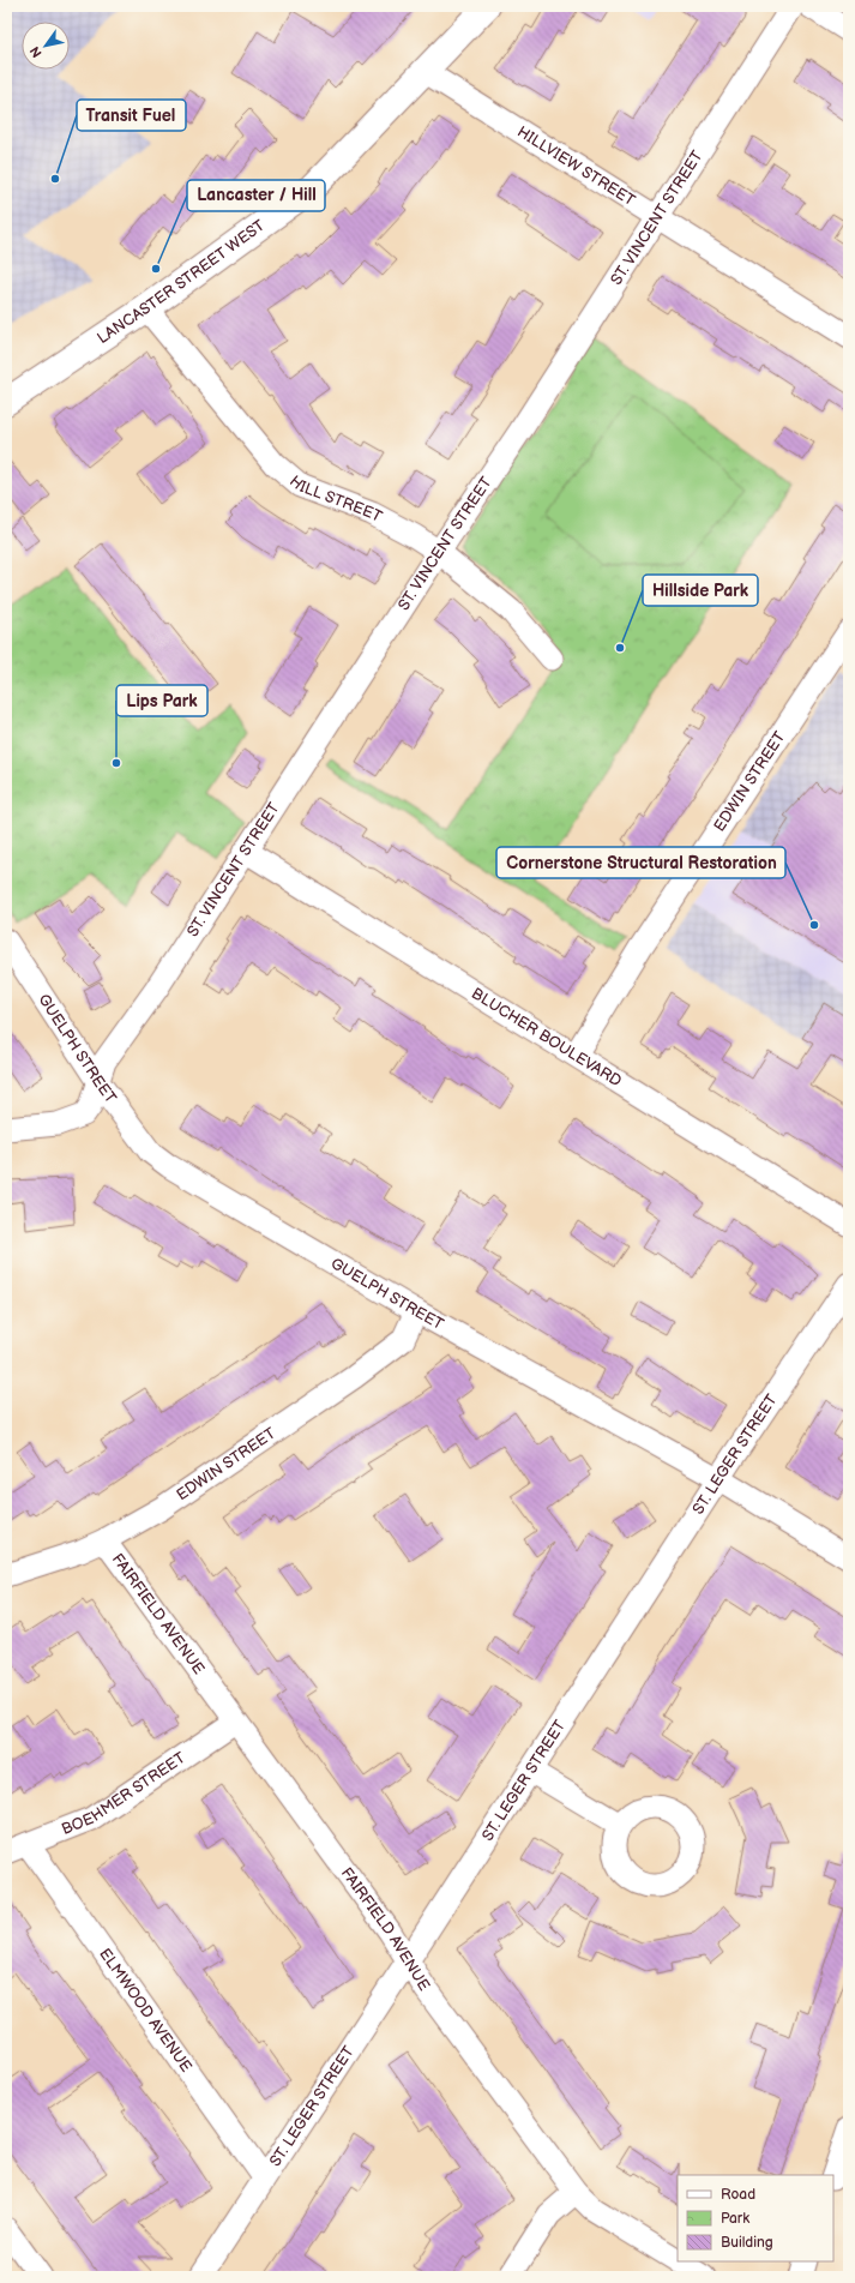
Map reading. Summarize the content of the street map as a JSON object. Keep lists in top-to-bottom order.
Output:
{
  "streets": {
    "main road": ["LANCASTER STREET WEST"],
    "street": [
      "HILLVIEW STREET",
      "ST. VINCENT STREET",
      "HILL STREET",
      "EDWIN STREET",
      "BLUCHER BOULEVARD",
      "GUELPH STREET",
      "ST. LEGER STREET",
      "FAIRFIELD AVENUE",
      "BOEHMER STREET",
      "ELMWOOD AVENUE"
    ]
  },
  "crossings": [
    ["HILLVIEW STREET", "ST. VINCENT STREET"],
    ["HILLVIEW STREET", "LANCASTER STREET WEST"],
    ["ST. VINCENT STREET", "HILL STREET"],
    ["ST. VINCENT STREET", "BLUCHER BOULEVARD"],
    ["ST. VINCENT STREET", "GUELPH STREET"],
    ["LANCASTER STREET WEST", "HILL STREET"],
    ["EDWIN STREET", "BLUCHER BOULEVARD"],
    ["EDWIN STREET", "GUELPH STREET"],
    ["EDWIN STREET", "FAIRFIELD AVENUE"],
    ["GUELPH STREET", "ST. LEGER STREET"],
    ["ST. LEGER STREET", "FAIRFIELD AVENUE"],
    ["ST. LEGER STREET", "ELMWOOD AVENUE"],
    ["FAIRFIELD AVENUE", "BOEHMER STREET"],
    ["BOEHMER STREET", "ELMWOOD AVENUE"]
  ],
  "places": [
    "Transit Fuel",
    "Lancaster / Hill",
    "Hillside Park",
    "Lips Park",
    "Cornerstone Structural Restoration"
  ],
  "legend": ["Road", "Park", "Building"],
  "north": "bottom left"
}
